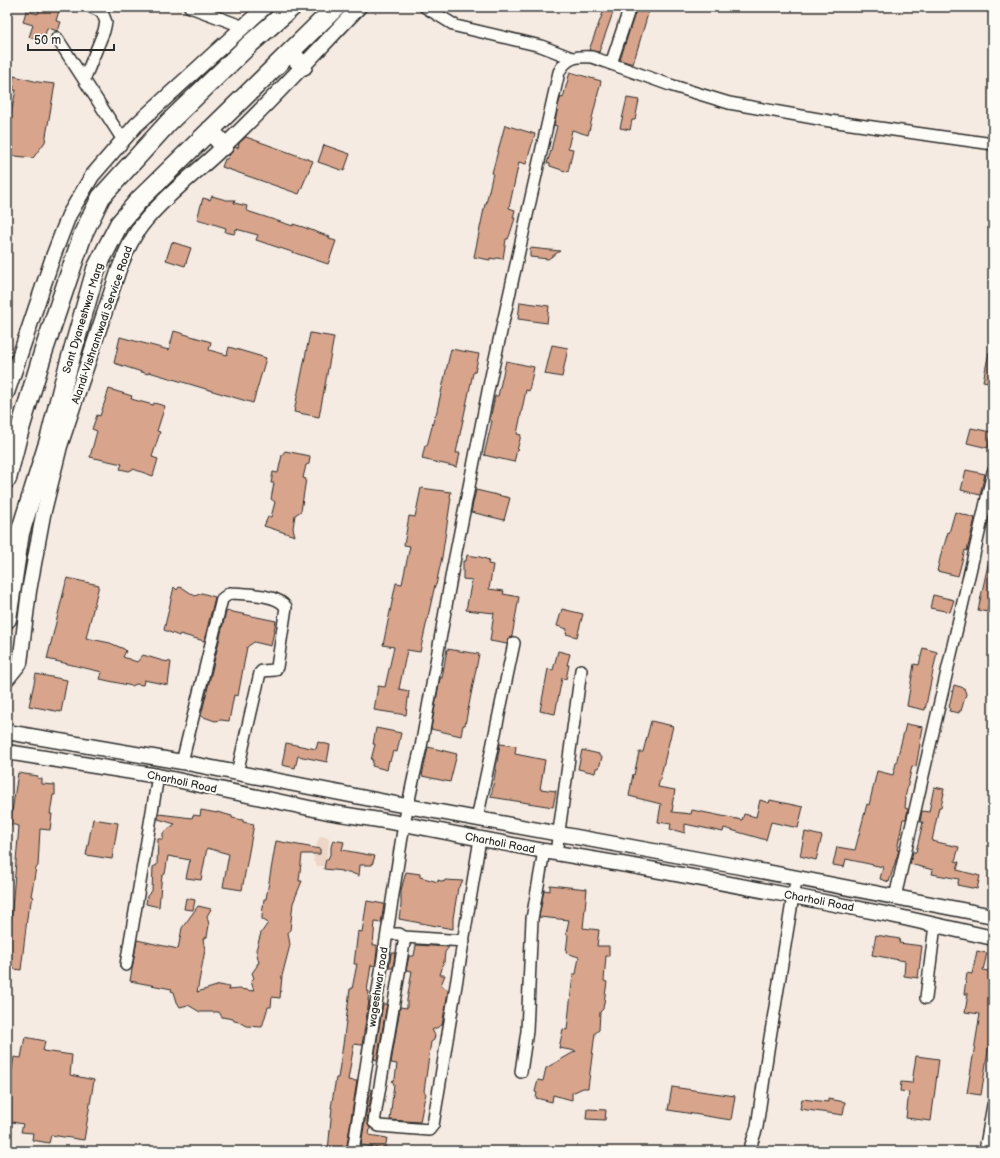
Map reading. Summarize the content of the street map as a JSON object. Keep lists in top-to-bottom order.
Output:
{
  "streets": {
    "main road": ["Sant Dyaneshwar Marg"],
    "street": ["Alandi-Vishrantwadi Service Road", "Charholi Road", "wageshwar road"]
  },
  "crossings": [
    ["Charholi Road", "wageshwar road"]
  ],
  "scale_bar": "50 m"
}
